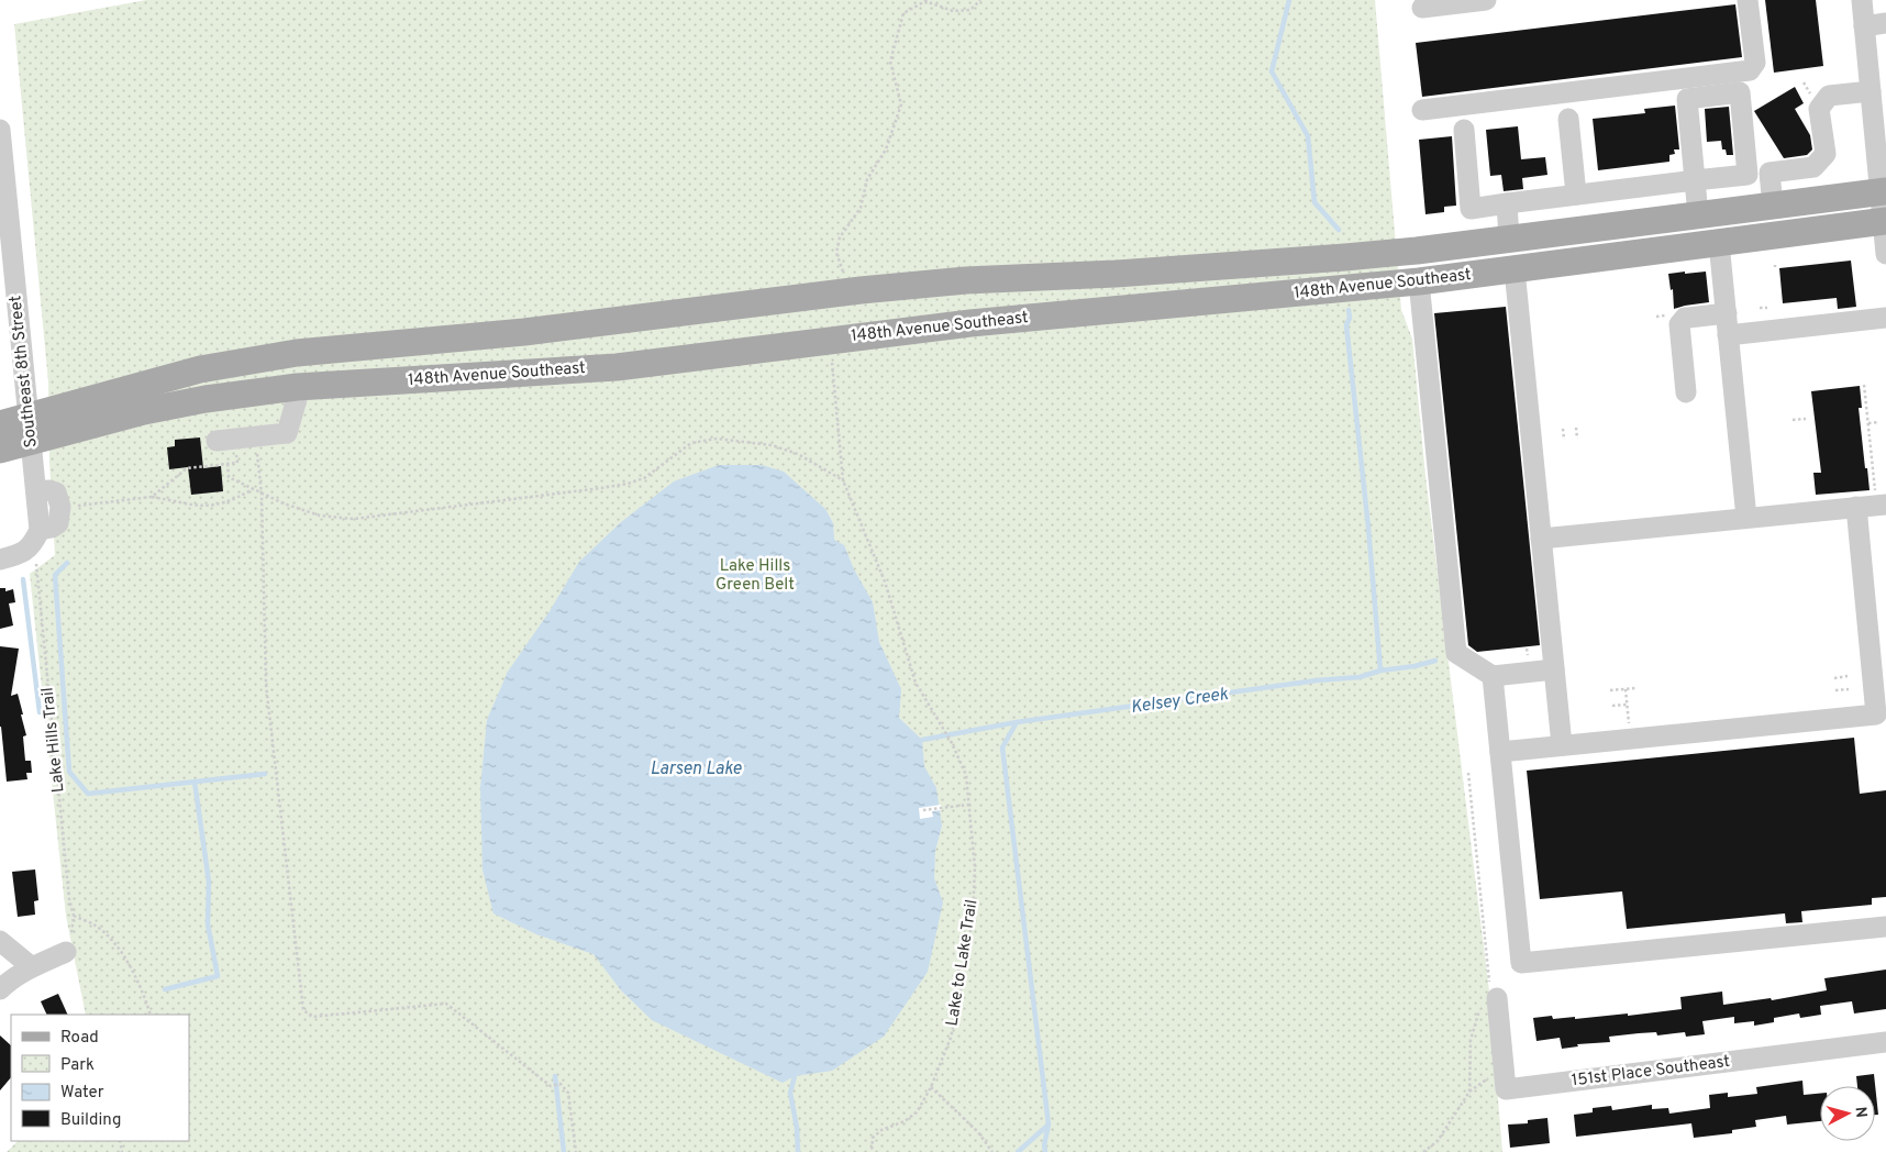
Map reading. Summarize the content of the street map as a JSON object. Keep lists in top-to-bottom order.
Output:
{
  "streets": {
    "main road": ["148th Avenue Southeast"],
    "street": ["Southeast 8th Street", "151st Place Southeast"],
    "path": ["Lake Hills Trail", "Lake to Lake Trail"]
  },
  "crossings": [
    ["148th Avenue Southeast", "Southeast 8th Street"],
    ["Southeast 8th Street", "Lake Hills Trail"]
  ],
  "water": ["Kelsey Creek", "Larsen Lake"],
  "parks": ["Lake Hills Green Belt"],
  "legend": [
    "Road",
    "Park",
    "Water",
    "Building"
  ],
  "north": "right"
}
